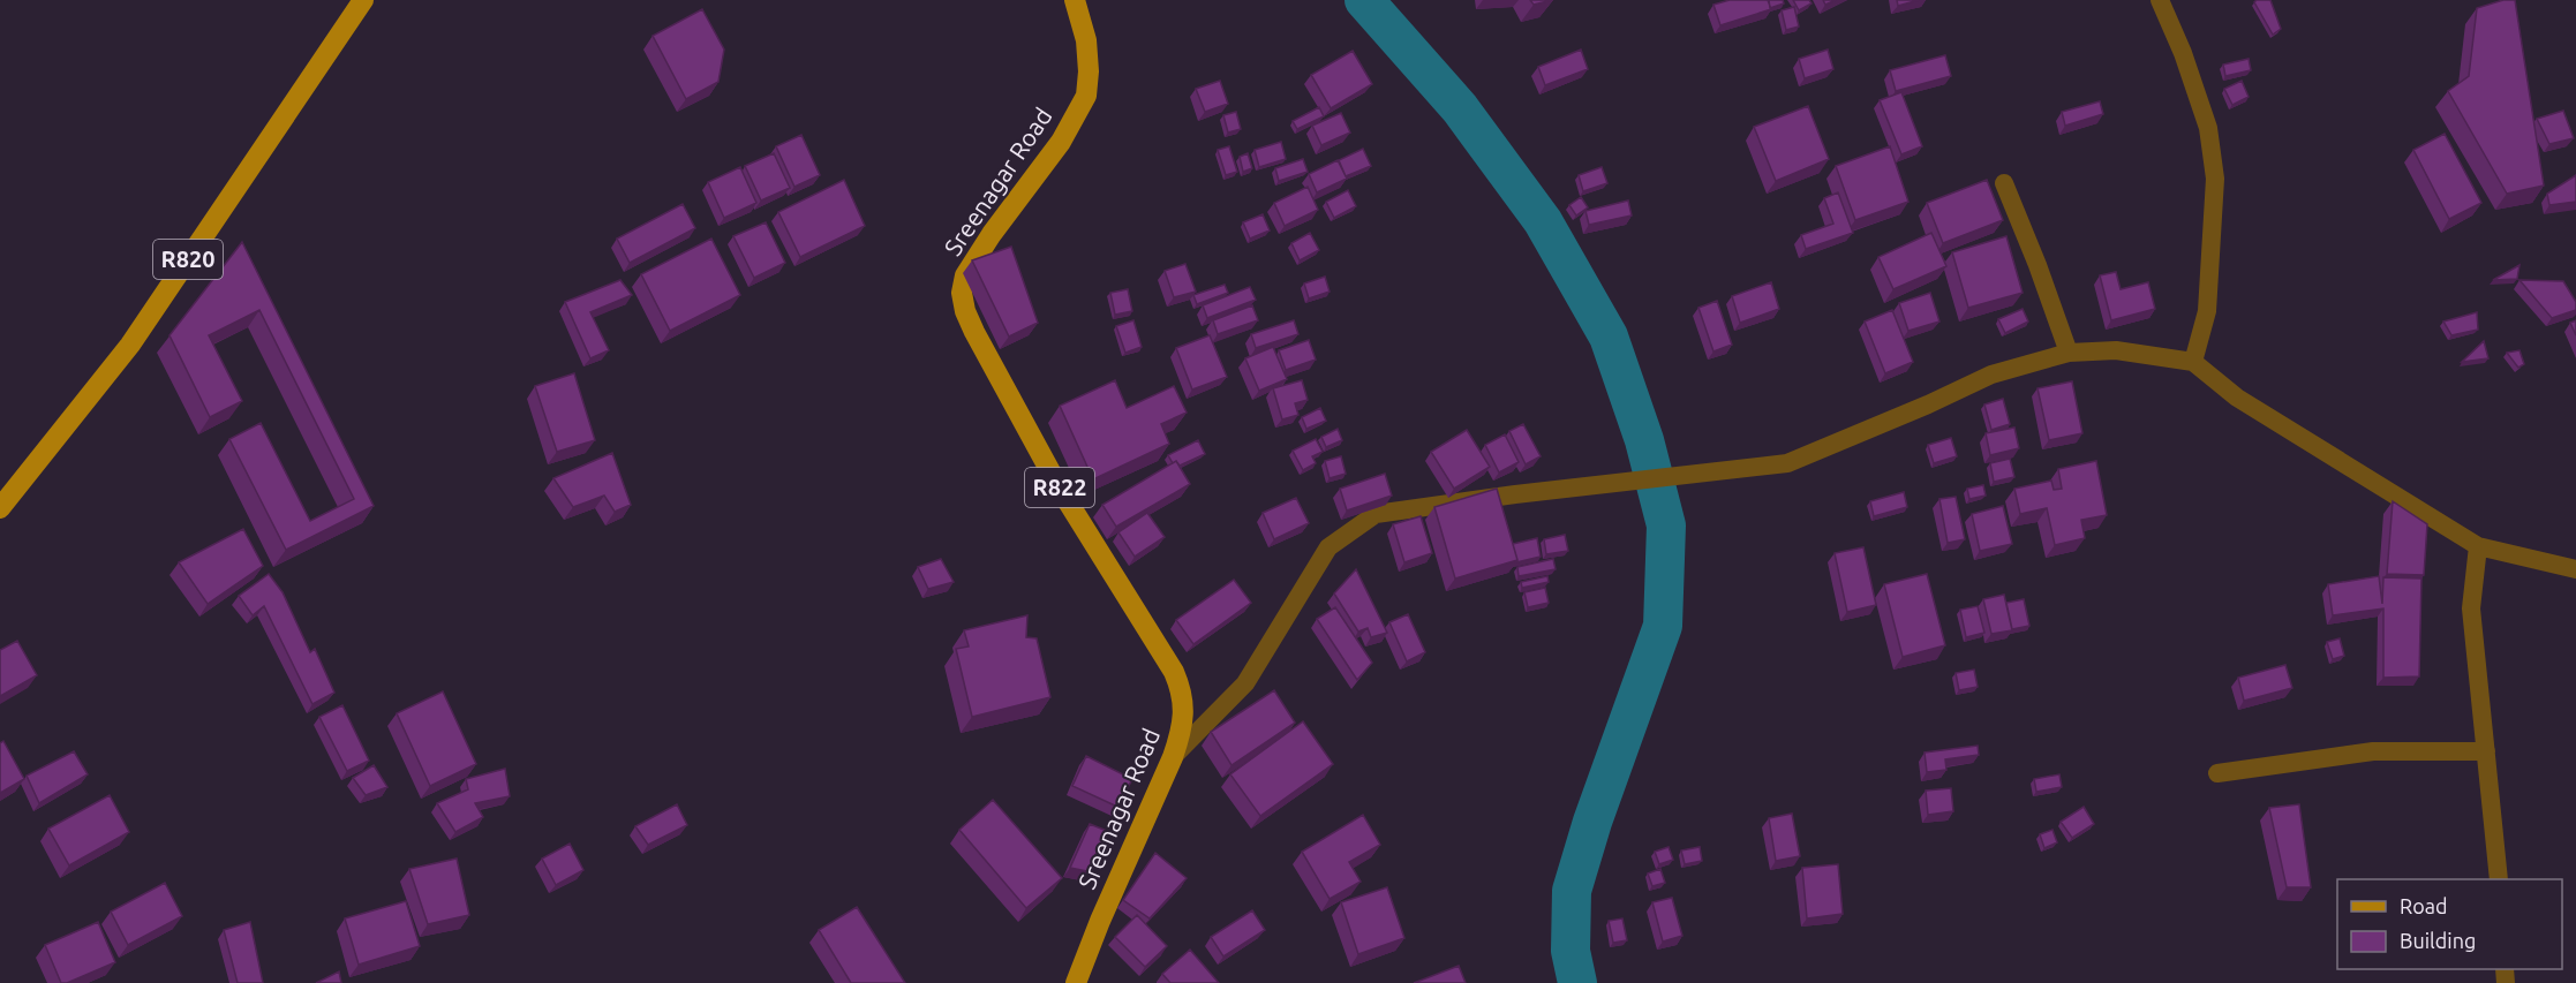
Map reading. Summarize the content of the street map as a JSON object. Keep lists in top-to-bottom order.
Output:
{
  "streets": {
    "main road": ["Sreenagar Road", "R820", "R822"]
  },
  "legend": ["Road", "Building"]
}
